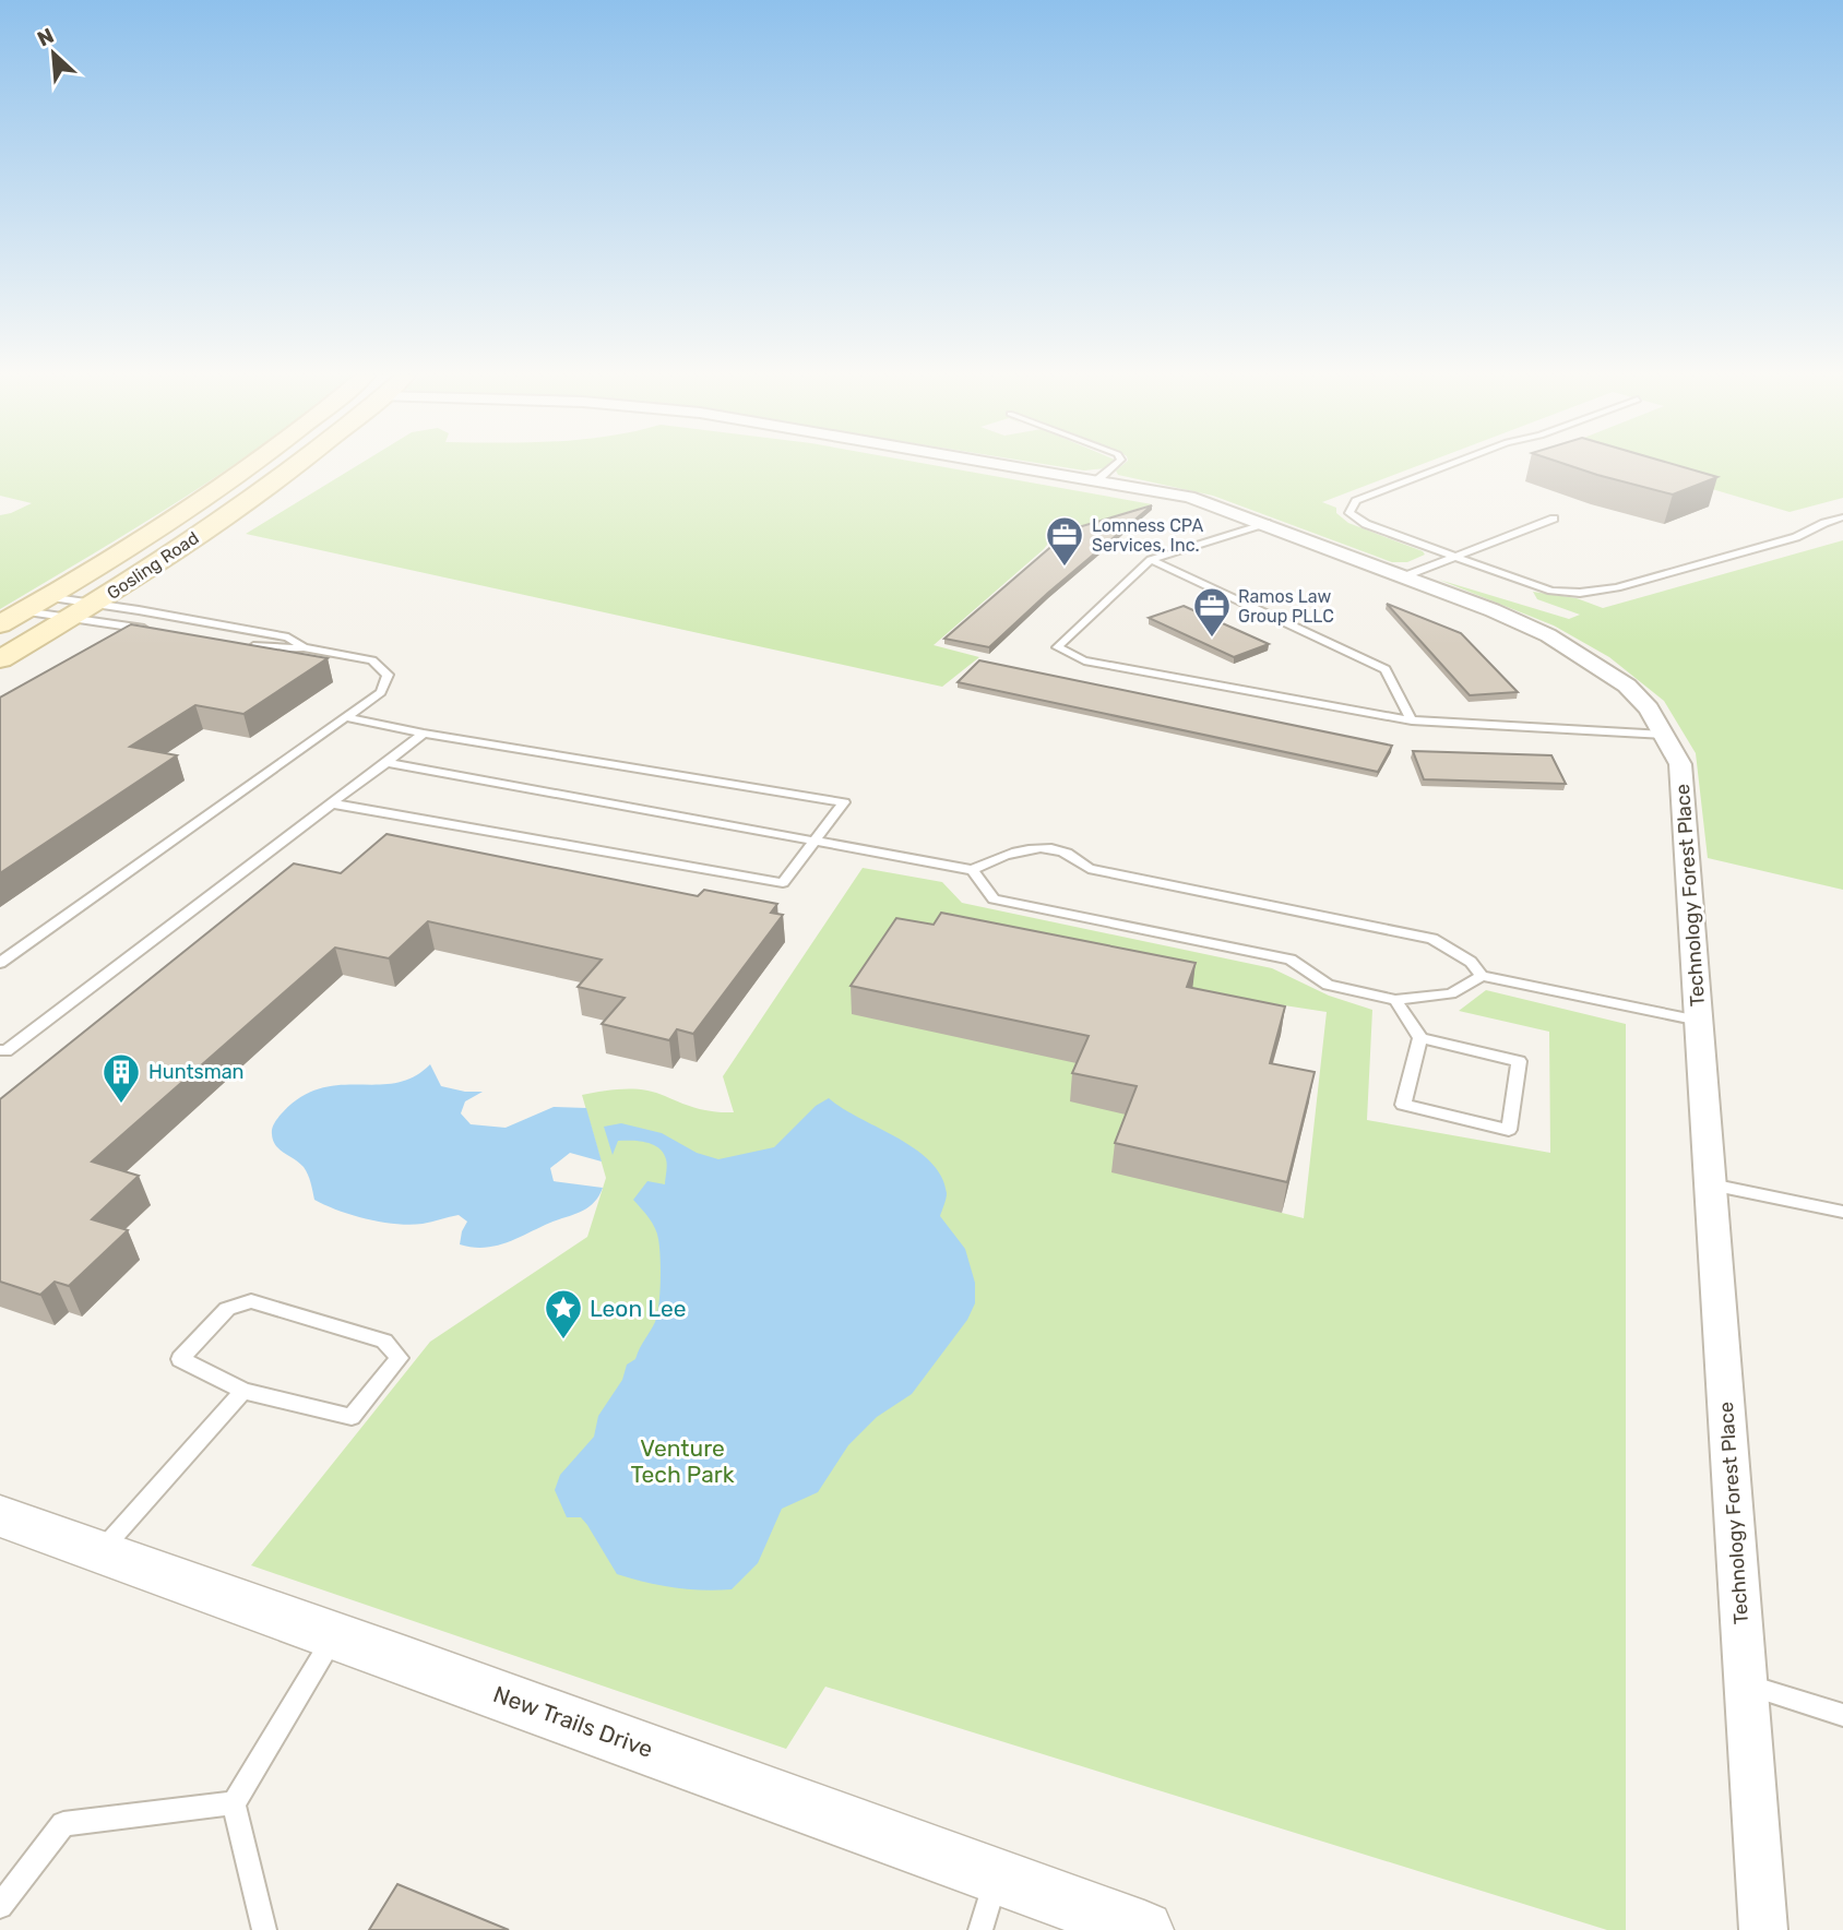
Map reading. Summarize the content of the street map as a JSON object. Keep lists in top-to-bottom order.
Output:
{
  "streets": {
    "main road": ["Gosling Road"],
    "street": ["Technology Forest Place", "New Trails Drive"]
  },
  "parks": ["Venture Tech Park"],
  "places": {
    "office": ["Lomness CPA Services, Inc.", "Ramos Law Group PLLC"],
    "building": ["Huntsman"],
    "place": ["Leon Lee"]
  },
  "north": "top left"
}
